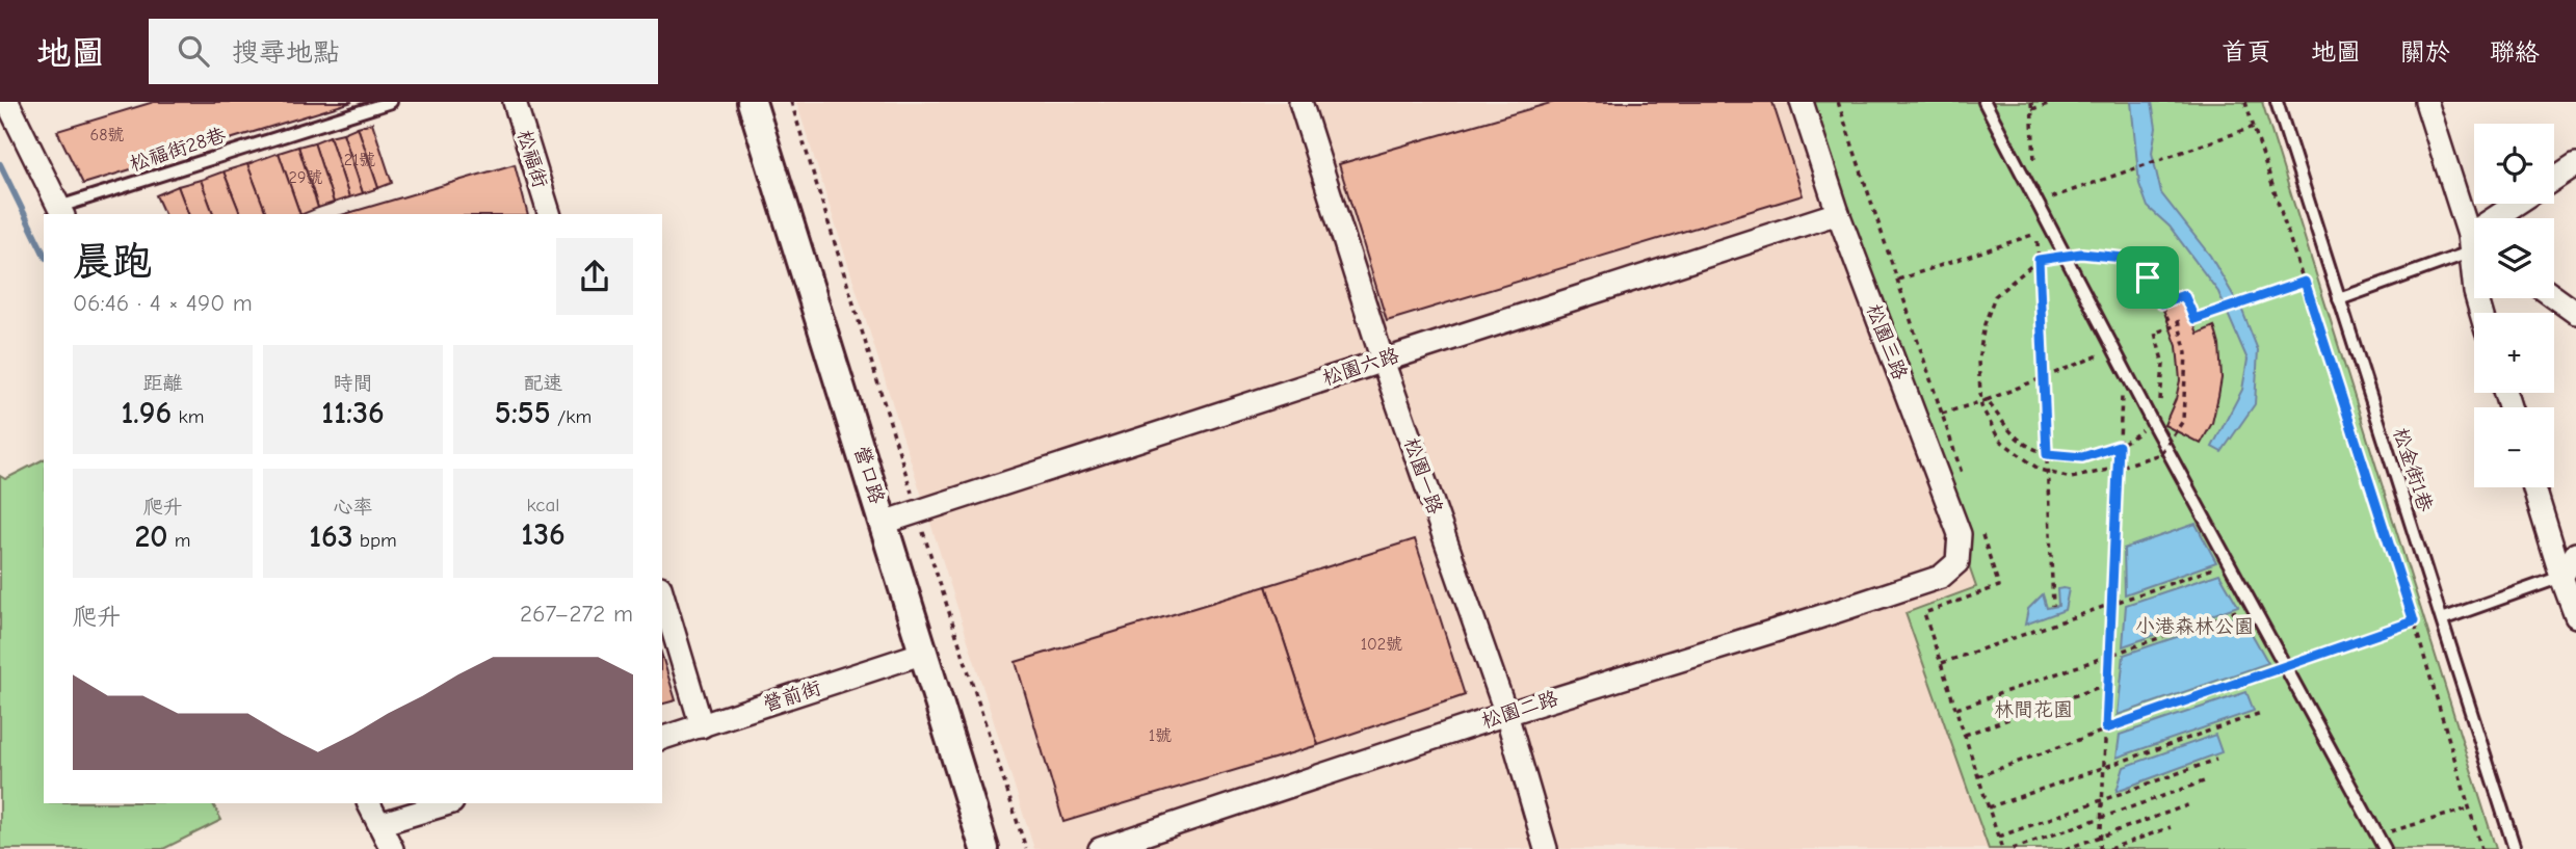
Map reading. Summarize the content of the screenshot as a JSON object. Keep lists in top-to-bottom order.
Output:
{
  "streets": {
    "street": [
      "松福街",
      "松園三路",
      "松園六路",
      "營口路",
      "松園一路",
      "營前街",
      "松園二路"
    ],
    "lane": ["松福街28巷", "松金街1巷"]
  },
  "crossings": [
    ["松園三路", "松園六路"],
    ["松園三路", "松園二路"],
    ["松園六路", "營口路"],
    ["松園六路", "松園一路"],
    ["營口路", "營前街"],
    ["松園一路", "松園二路"]
  ],
  "parks": ["小港森林公園", "林間花園"],
  "house_numbers": [
    "68號",
    "21號",
    "29號",
    "102號",
    "1號"
  ],
  "page": {
    "header": "地圖",
    "search": "搜尋地點",
    "nav": [
      "首頁",
      "地圖",
      "關於",
      "聯絡"
    ],
    "map_buttons": ["+", "−"],
    "heading": ["晨跑", "06:46 · 4 × 490 m"],
    "stats": [
      ["距離", "1.96 km"],
      ["時間", "11:36"],
      ["配速", "5:55 /km"],
      ["爬升", "20 m"],
      ["心率", "163 bpm"],
      ["kcal", "136"]
    ],
    "chart": ["爬升", "267–272 m"]
  }
}
